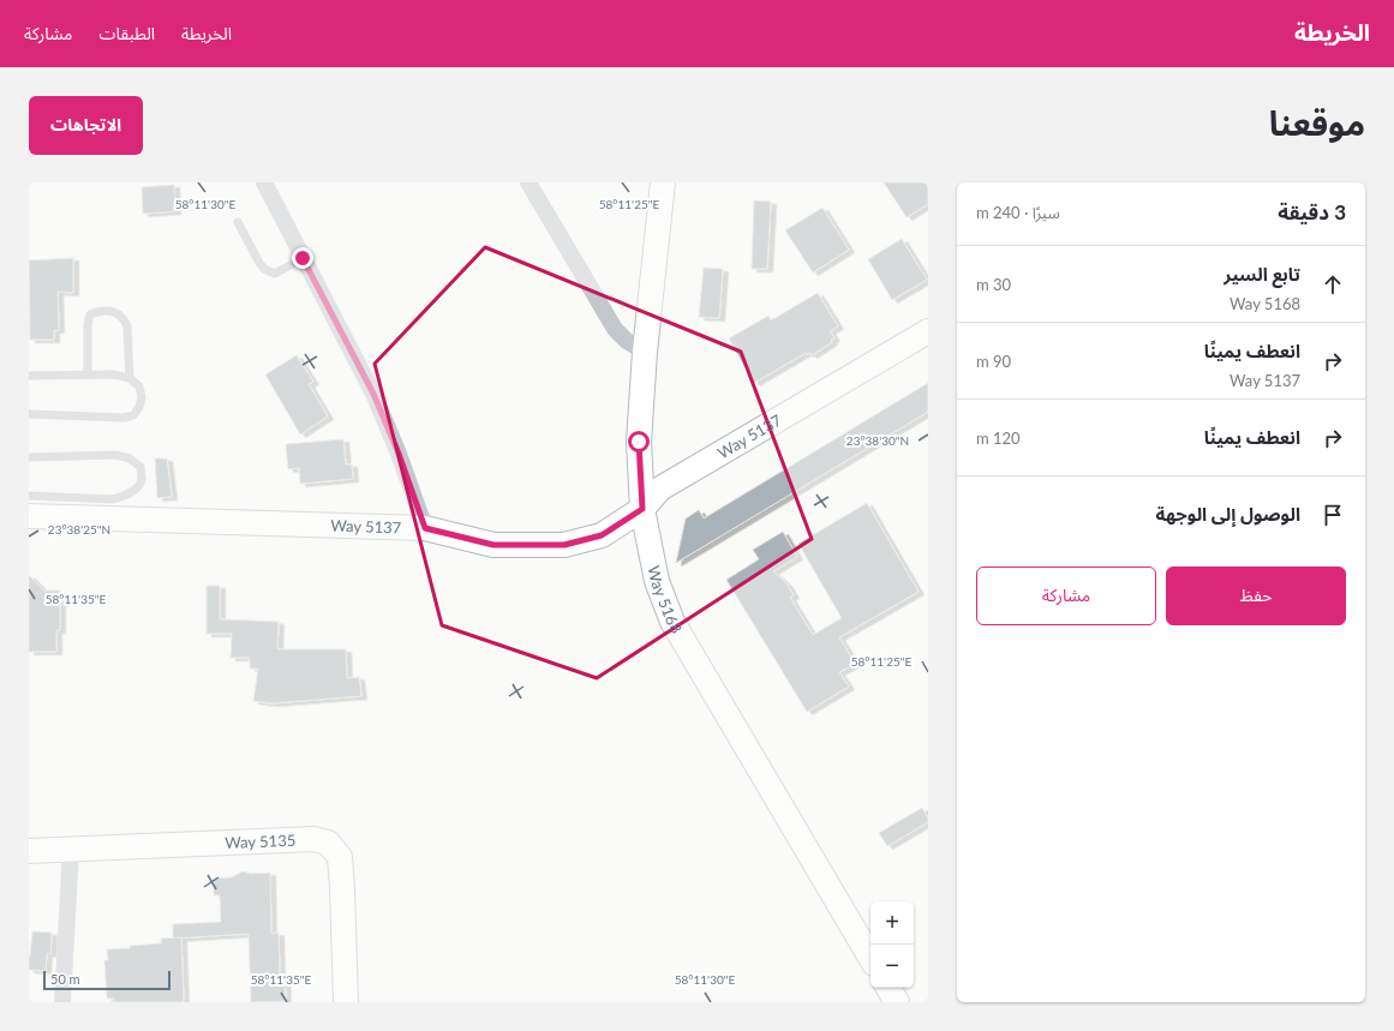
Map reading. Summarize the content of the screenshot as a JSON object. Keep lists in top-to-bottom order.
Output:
{
  "streets": {
    "street": ["Way 5137", "Way 5168", "Way 5135"]
  },
  "crossings": [
    ["Way 5137", "Way 5168"]
  ],
  "scale_bar": "50 m",
  "page": {
    "header": "الخريطة",
    "nav": ["الخريطة", "الطبقات", "مشاركة"],
    "title": "موقعنا",
    "buttons": [
      "الاتجاهات",
      ["حفظ", "مشاركة"]
    ],
    "heading": ["3 دقيقة", "سيرًا · 240 m"],
    "list": [
      ["تابع السير", "Way 5168", "30 m"],
      ["انعطف يمينًا", "Way 5137", "90 m"],
      ["انعطف يمينًا", "120 m"],
      "الوصول إلى الوجهة"
    ],
    "map_buttons": ["+", "−"],
    "scale": "50 m"
  },
  "coordinates": [
    "58°11'30\"E",
    "58°11'25\"E",
    "23°38'30\"N",
    "23°38'25\"N",
    "58°11'35\"E"
  ]
}
